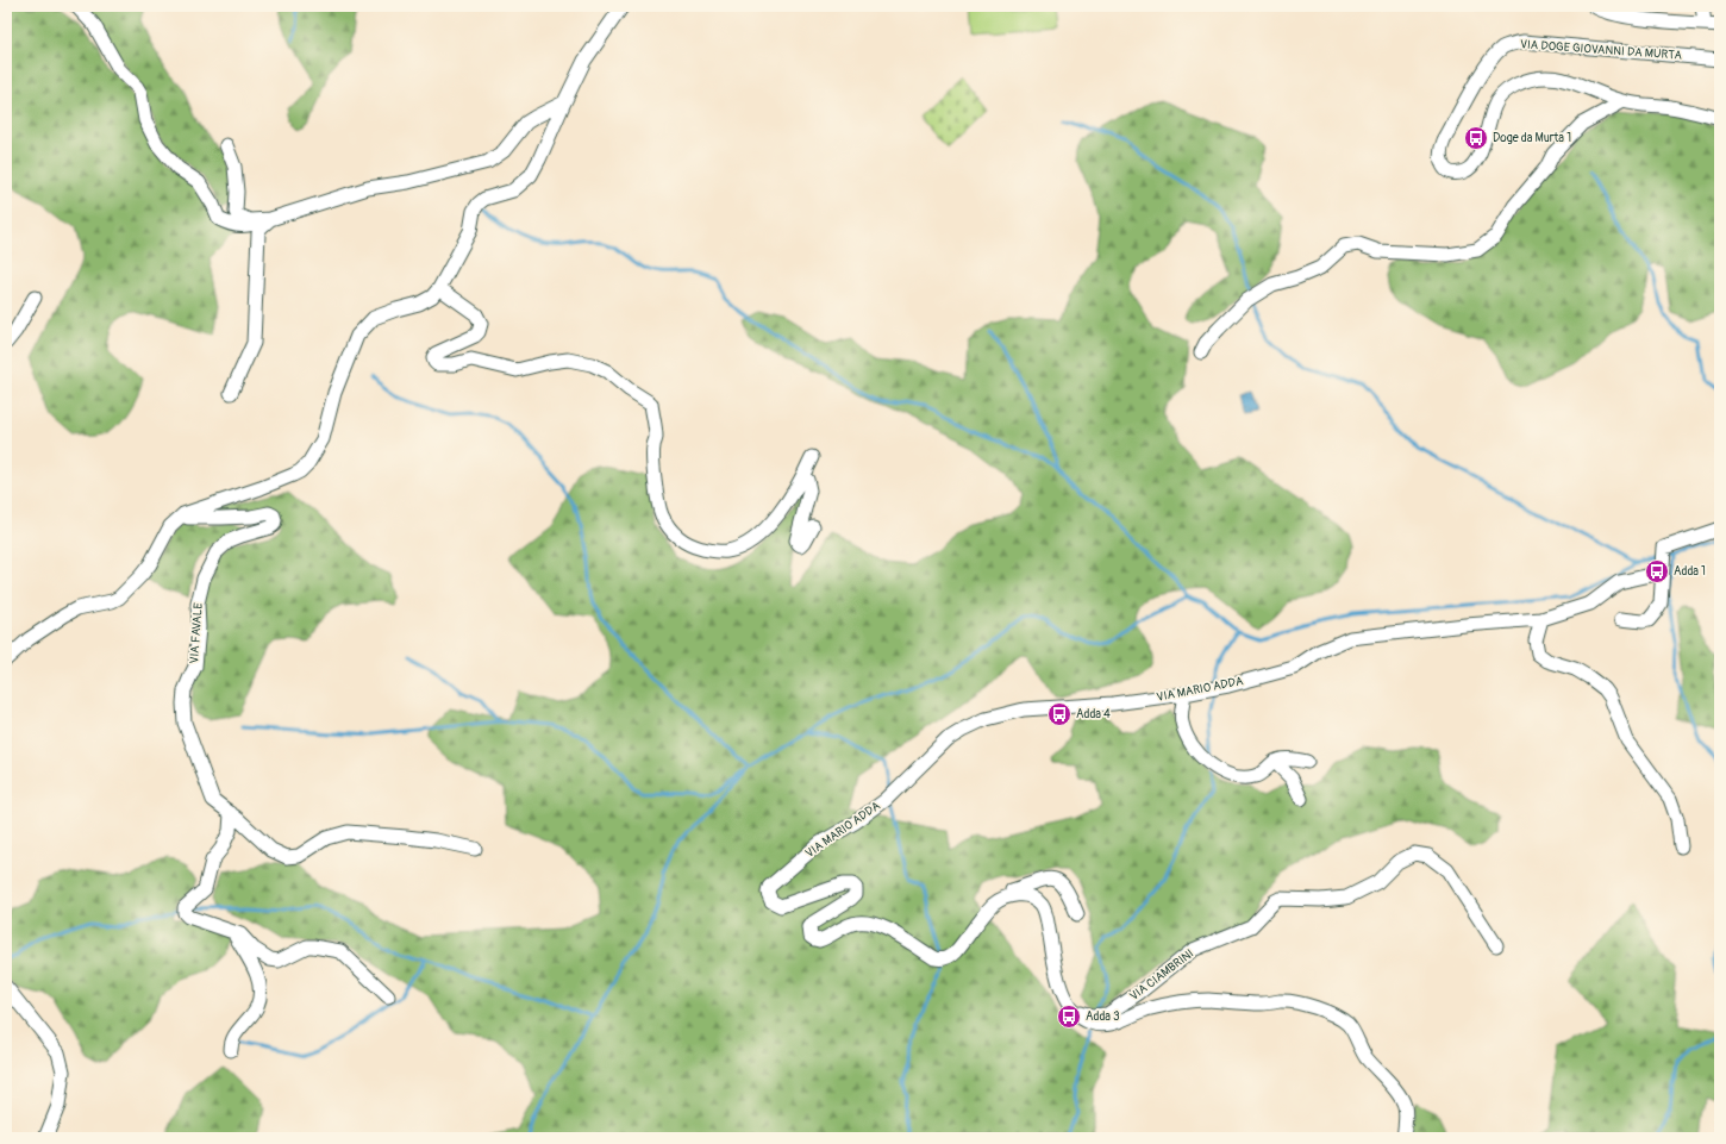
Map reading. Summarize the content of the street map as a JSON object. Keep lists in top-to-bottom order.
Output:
{
  "streets": {
    "street": [
      "VIA DOGE GIOVANNI DA MURTA",
      "VIA FAVALE",
      "VIA MARIO ADDA",
      "VIA CIAMBRINI"
    ]
  },
  "crossings": [
    ["VIA MARIO ADDA", "VIA CIAMBRINI"]
  ],
  "places": {
    "bus stop": [
      "Doge da Murta 1",
      "Adda 1",
      "Adda 4",
      "Adda 3"
    ]
  }
}
